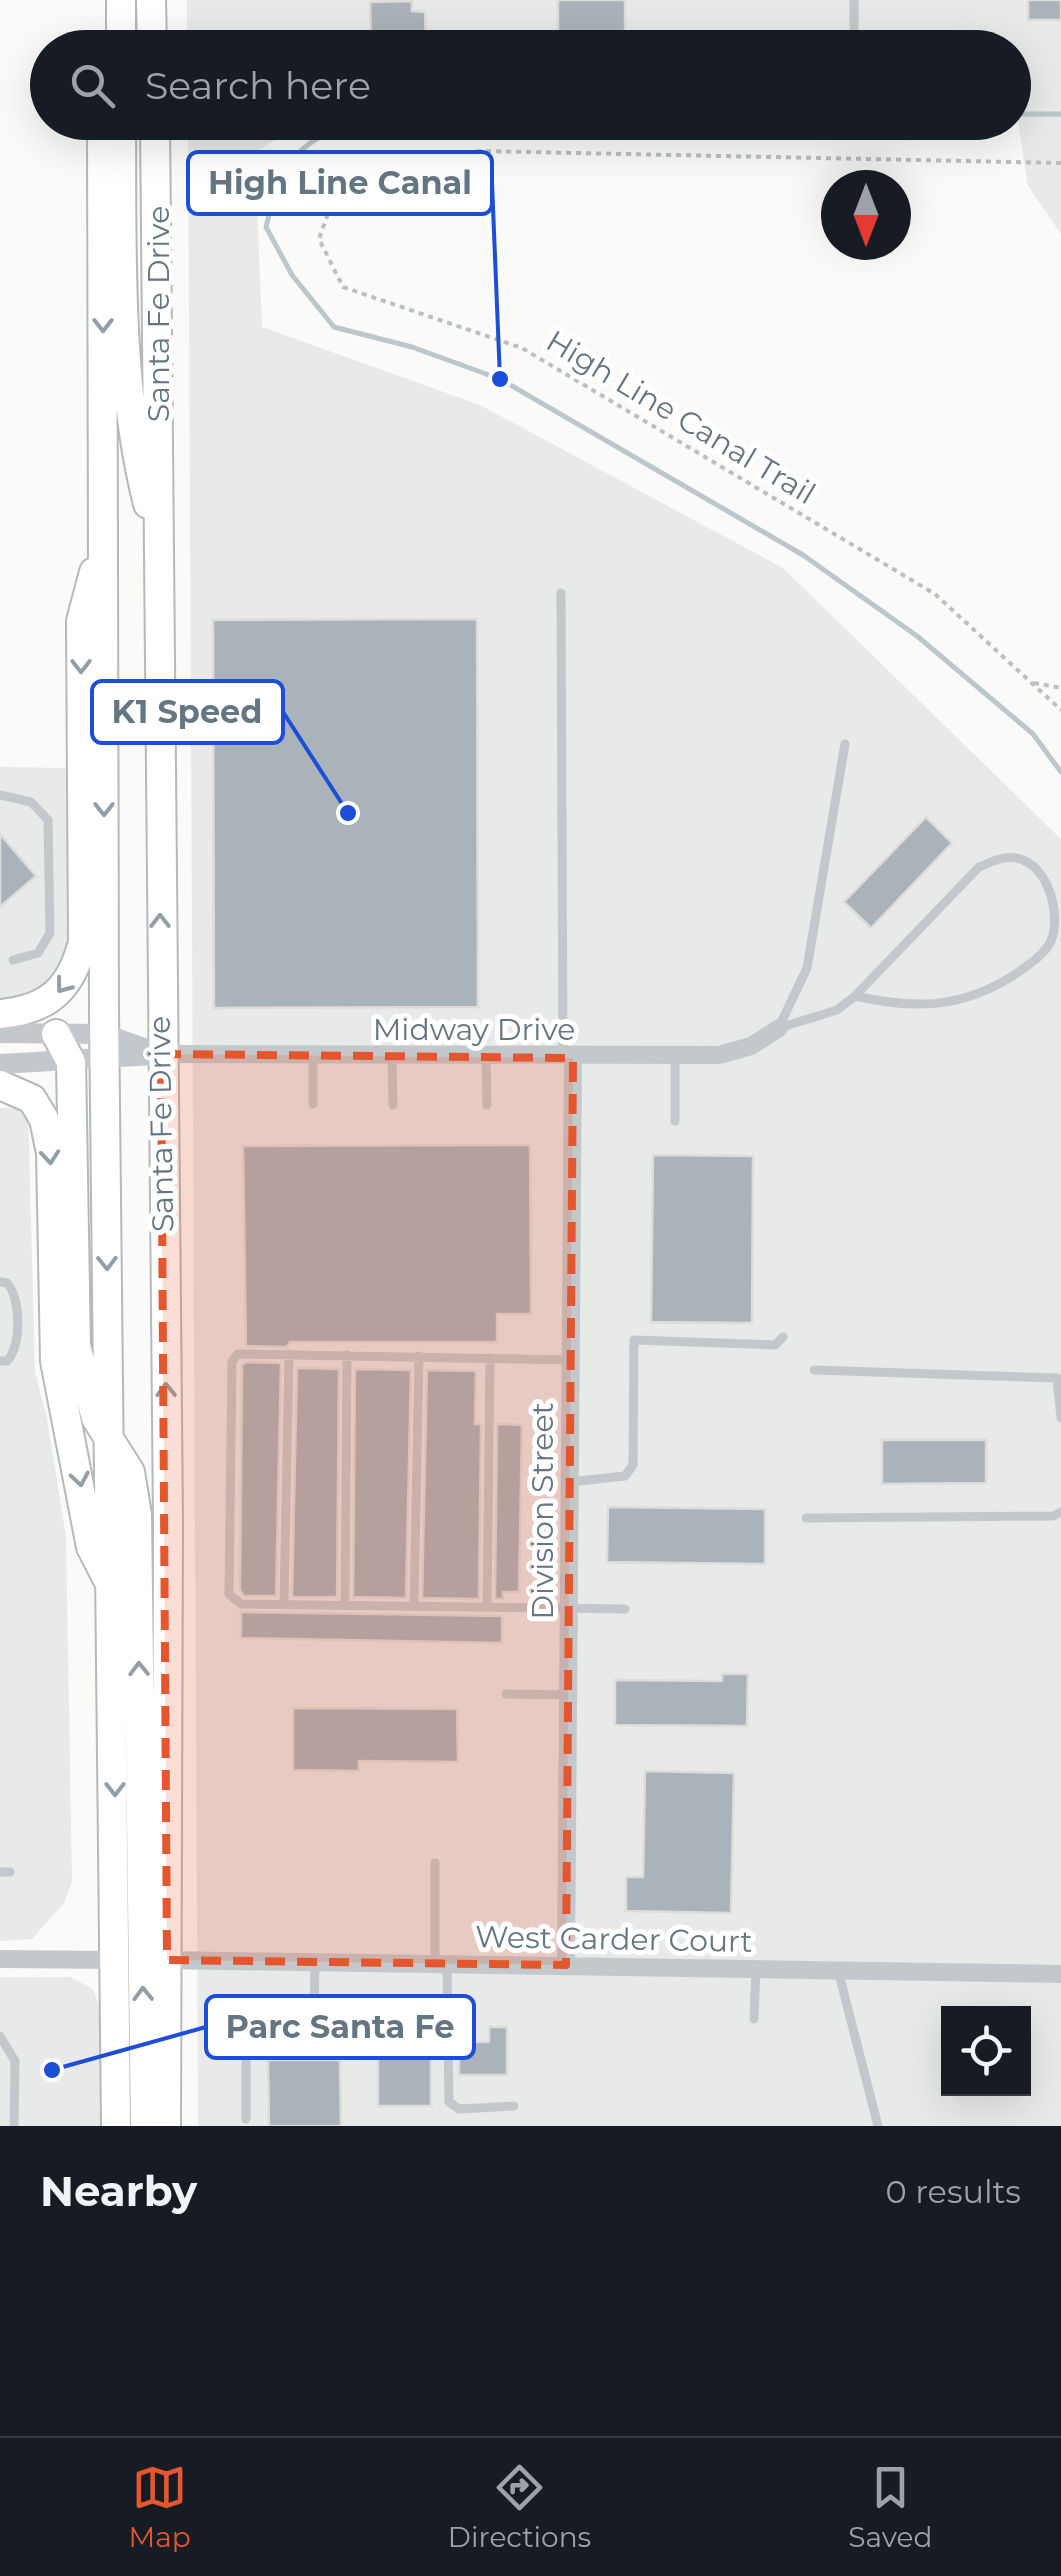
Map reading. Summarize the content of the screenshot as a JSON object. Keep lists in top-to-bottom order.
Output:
{
  "streets": {
    "highway": ["Santa Fe Drive"],
    "street": ["Midway Drive", "Division Street", "West Carder Court"],
    "path": ["High Line Canal Trail"]
  },
  "crossings": [
    ["Santa Fe Drive", "Midway Drive"],
    ["Santa Fe Drive", "West Carder Court"],
    ["Midway Drive", "Division Street"],
    ["Division Street", "West Carder Court"]
  ],
  "places": ["High Line Canal", "K1 Speed", "Parc Santa Fe"],
  "north": "bottom",
  "page": {
    "search": "Search here",
    "heading": ["Nearby", "0 results"],
    "nav": ["Map", "Directions", "Saved"]
  }
}
